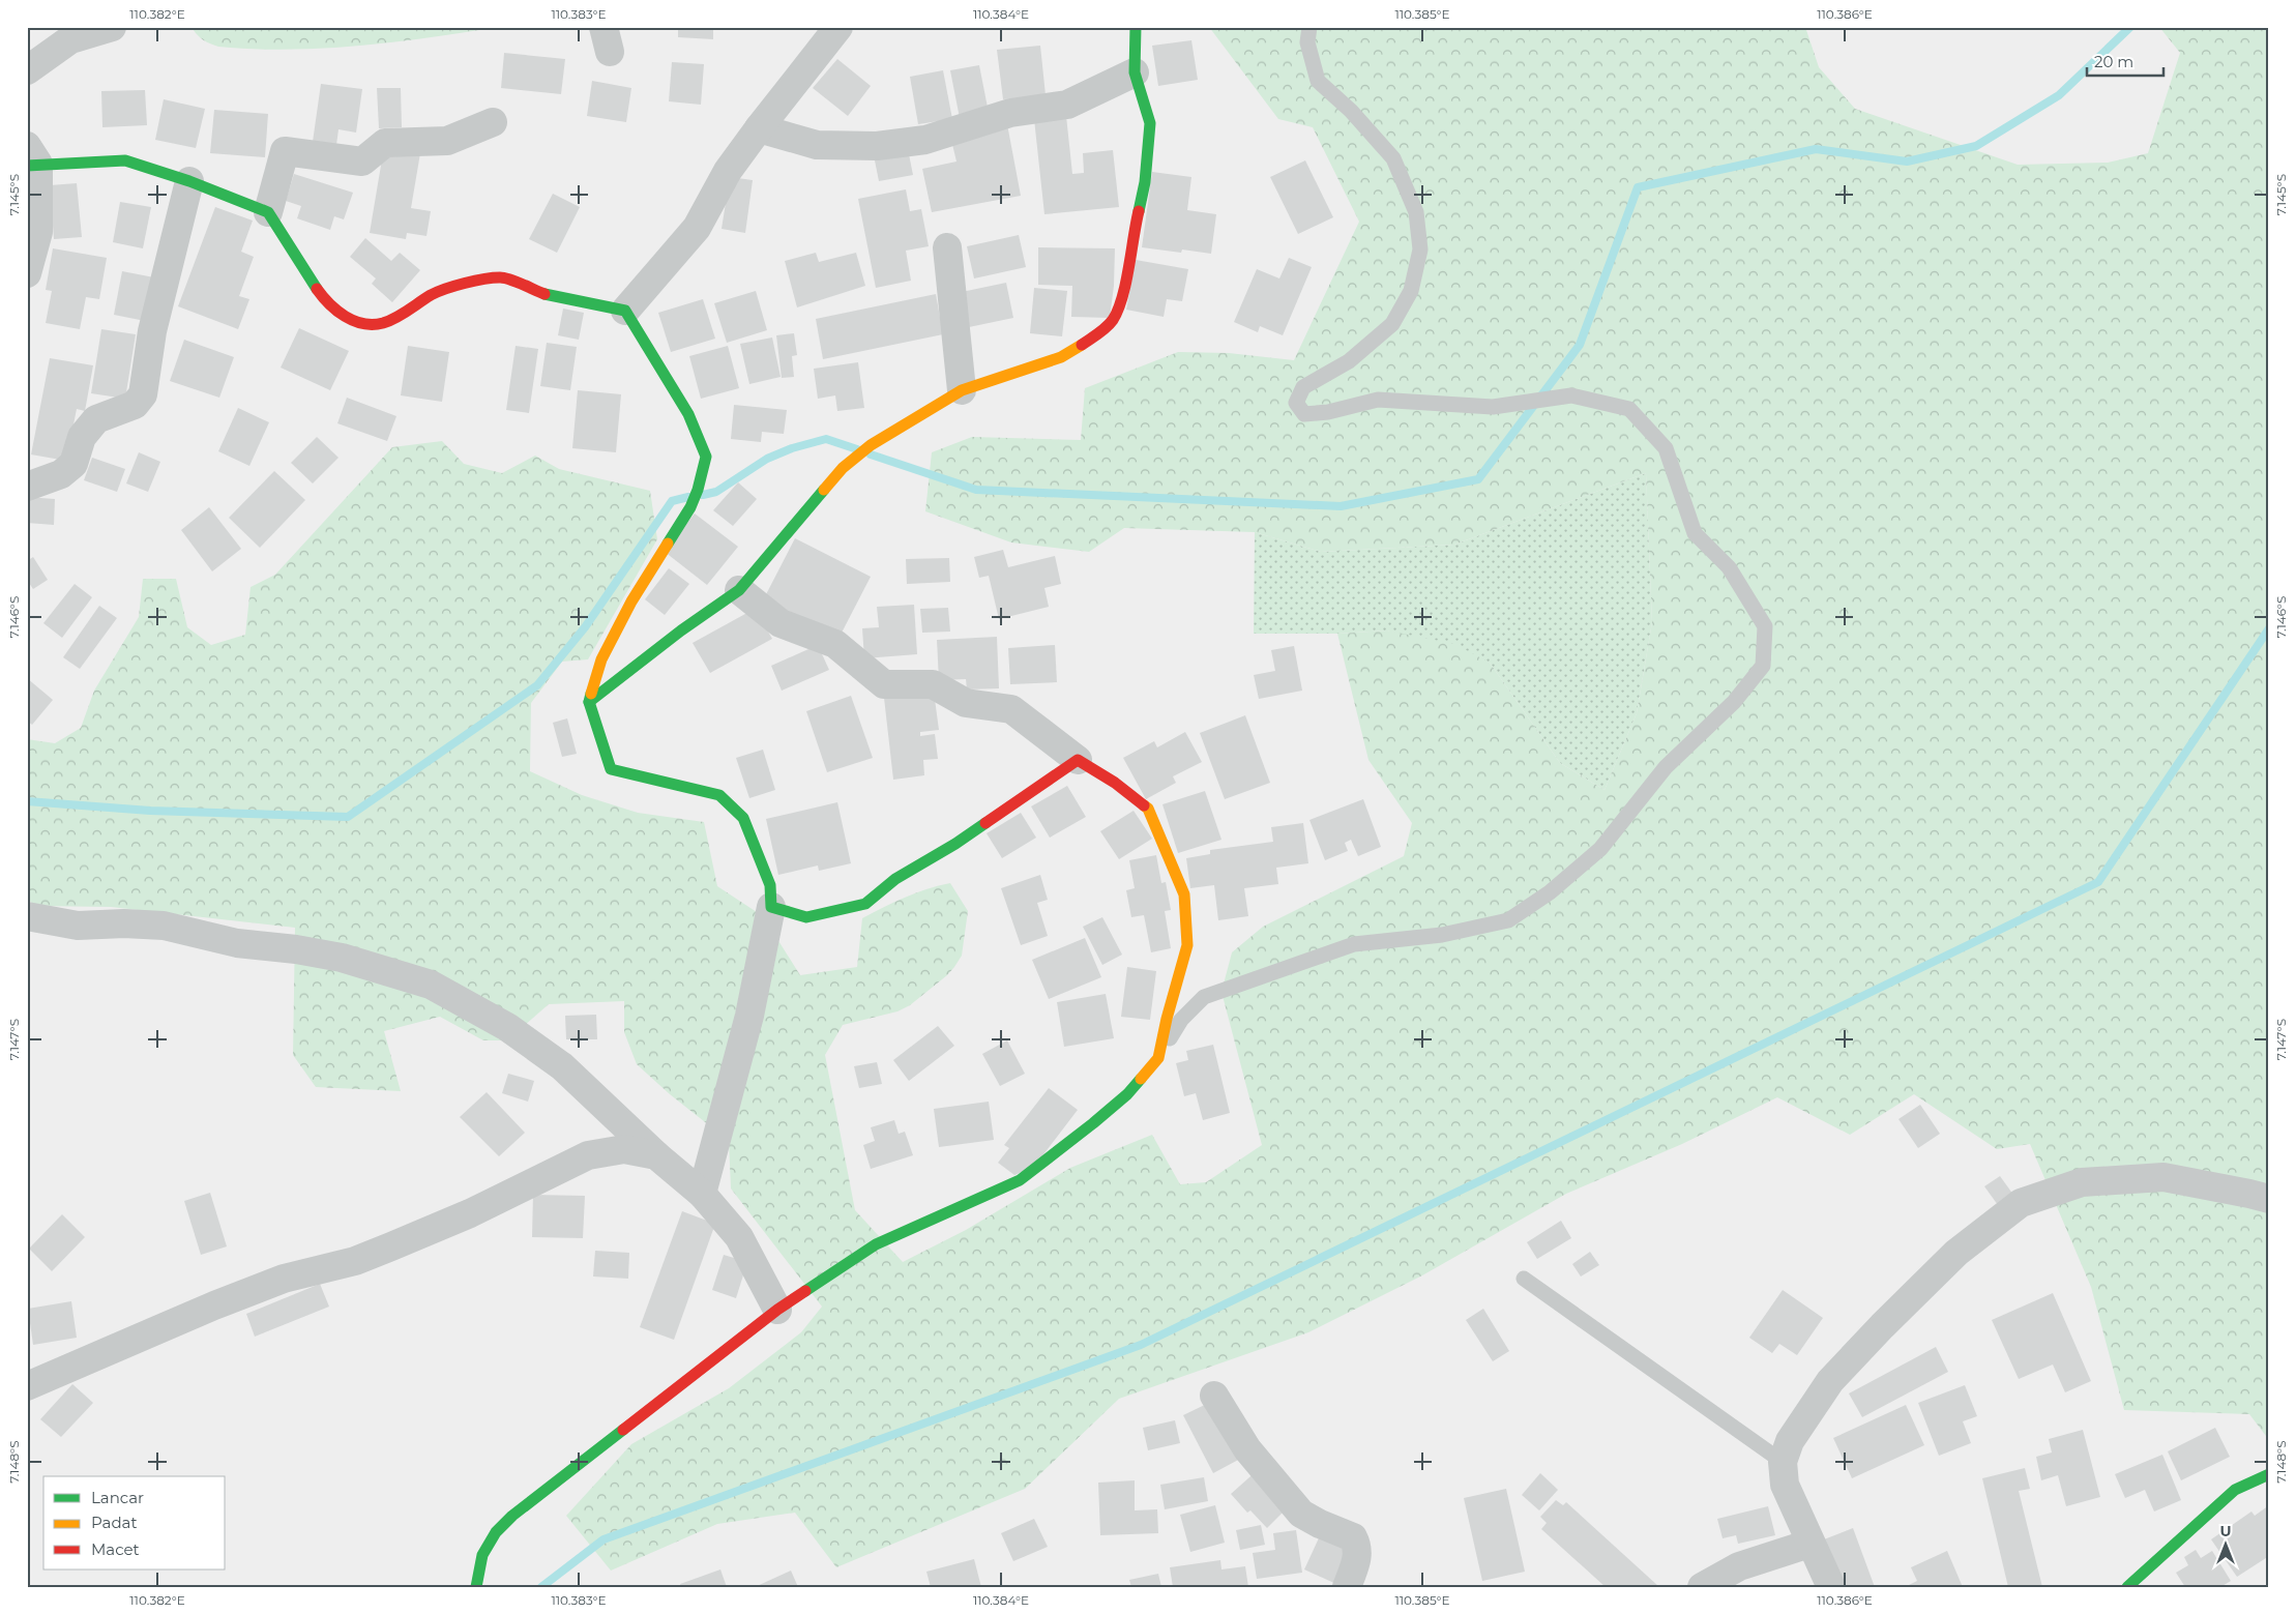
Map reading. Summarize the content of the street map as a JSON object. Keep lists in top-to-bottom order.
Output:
{
  "legend": ["Lancar", "Padat", "Macet"],
  "scale_bar": "20 m",
  "north": "top",
  "coordinates": [
    "110.382°E",
    "110.383°E",
    "110.384°E",
    "110.385°E",
    "110.386°E",
    "7.145°S",
    "7.146°S",
    "7.147°S",
    "7.148°S"
  ]
}
